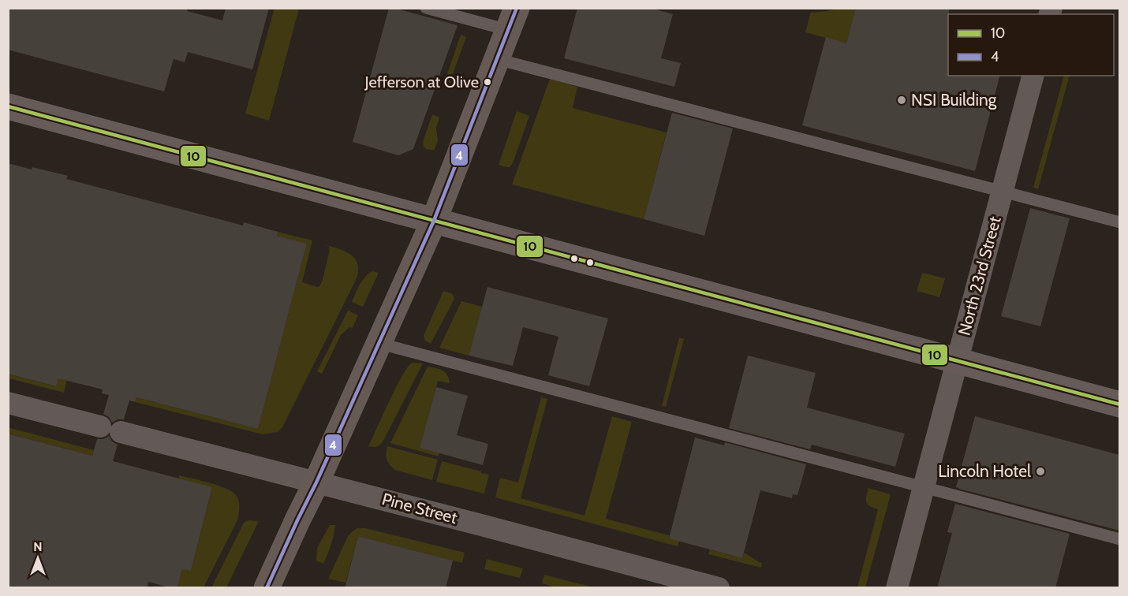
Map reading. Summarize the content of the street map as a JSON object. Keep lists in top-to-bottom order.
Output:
{
  "streets": {
    "street": ["North 23rd Street", "Pine Street"]
  },
  "places": ["Jefferson at Olive", "NSI Building", "Lincoln Hotel"],
  "lines": ["transit line 4", "transit line 10"],
  "legend": ["10", "4"],
  "north": "top"
}
